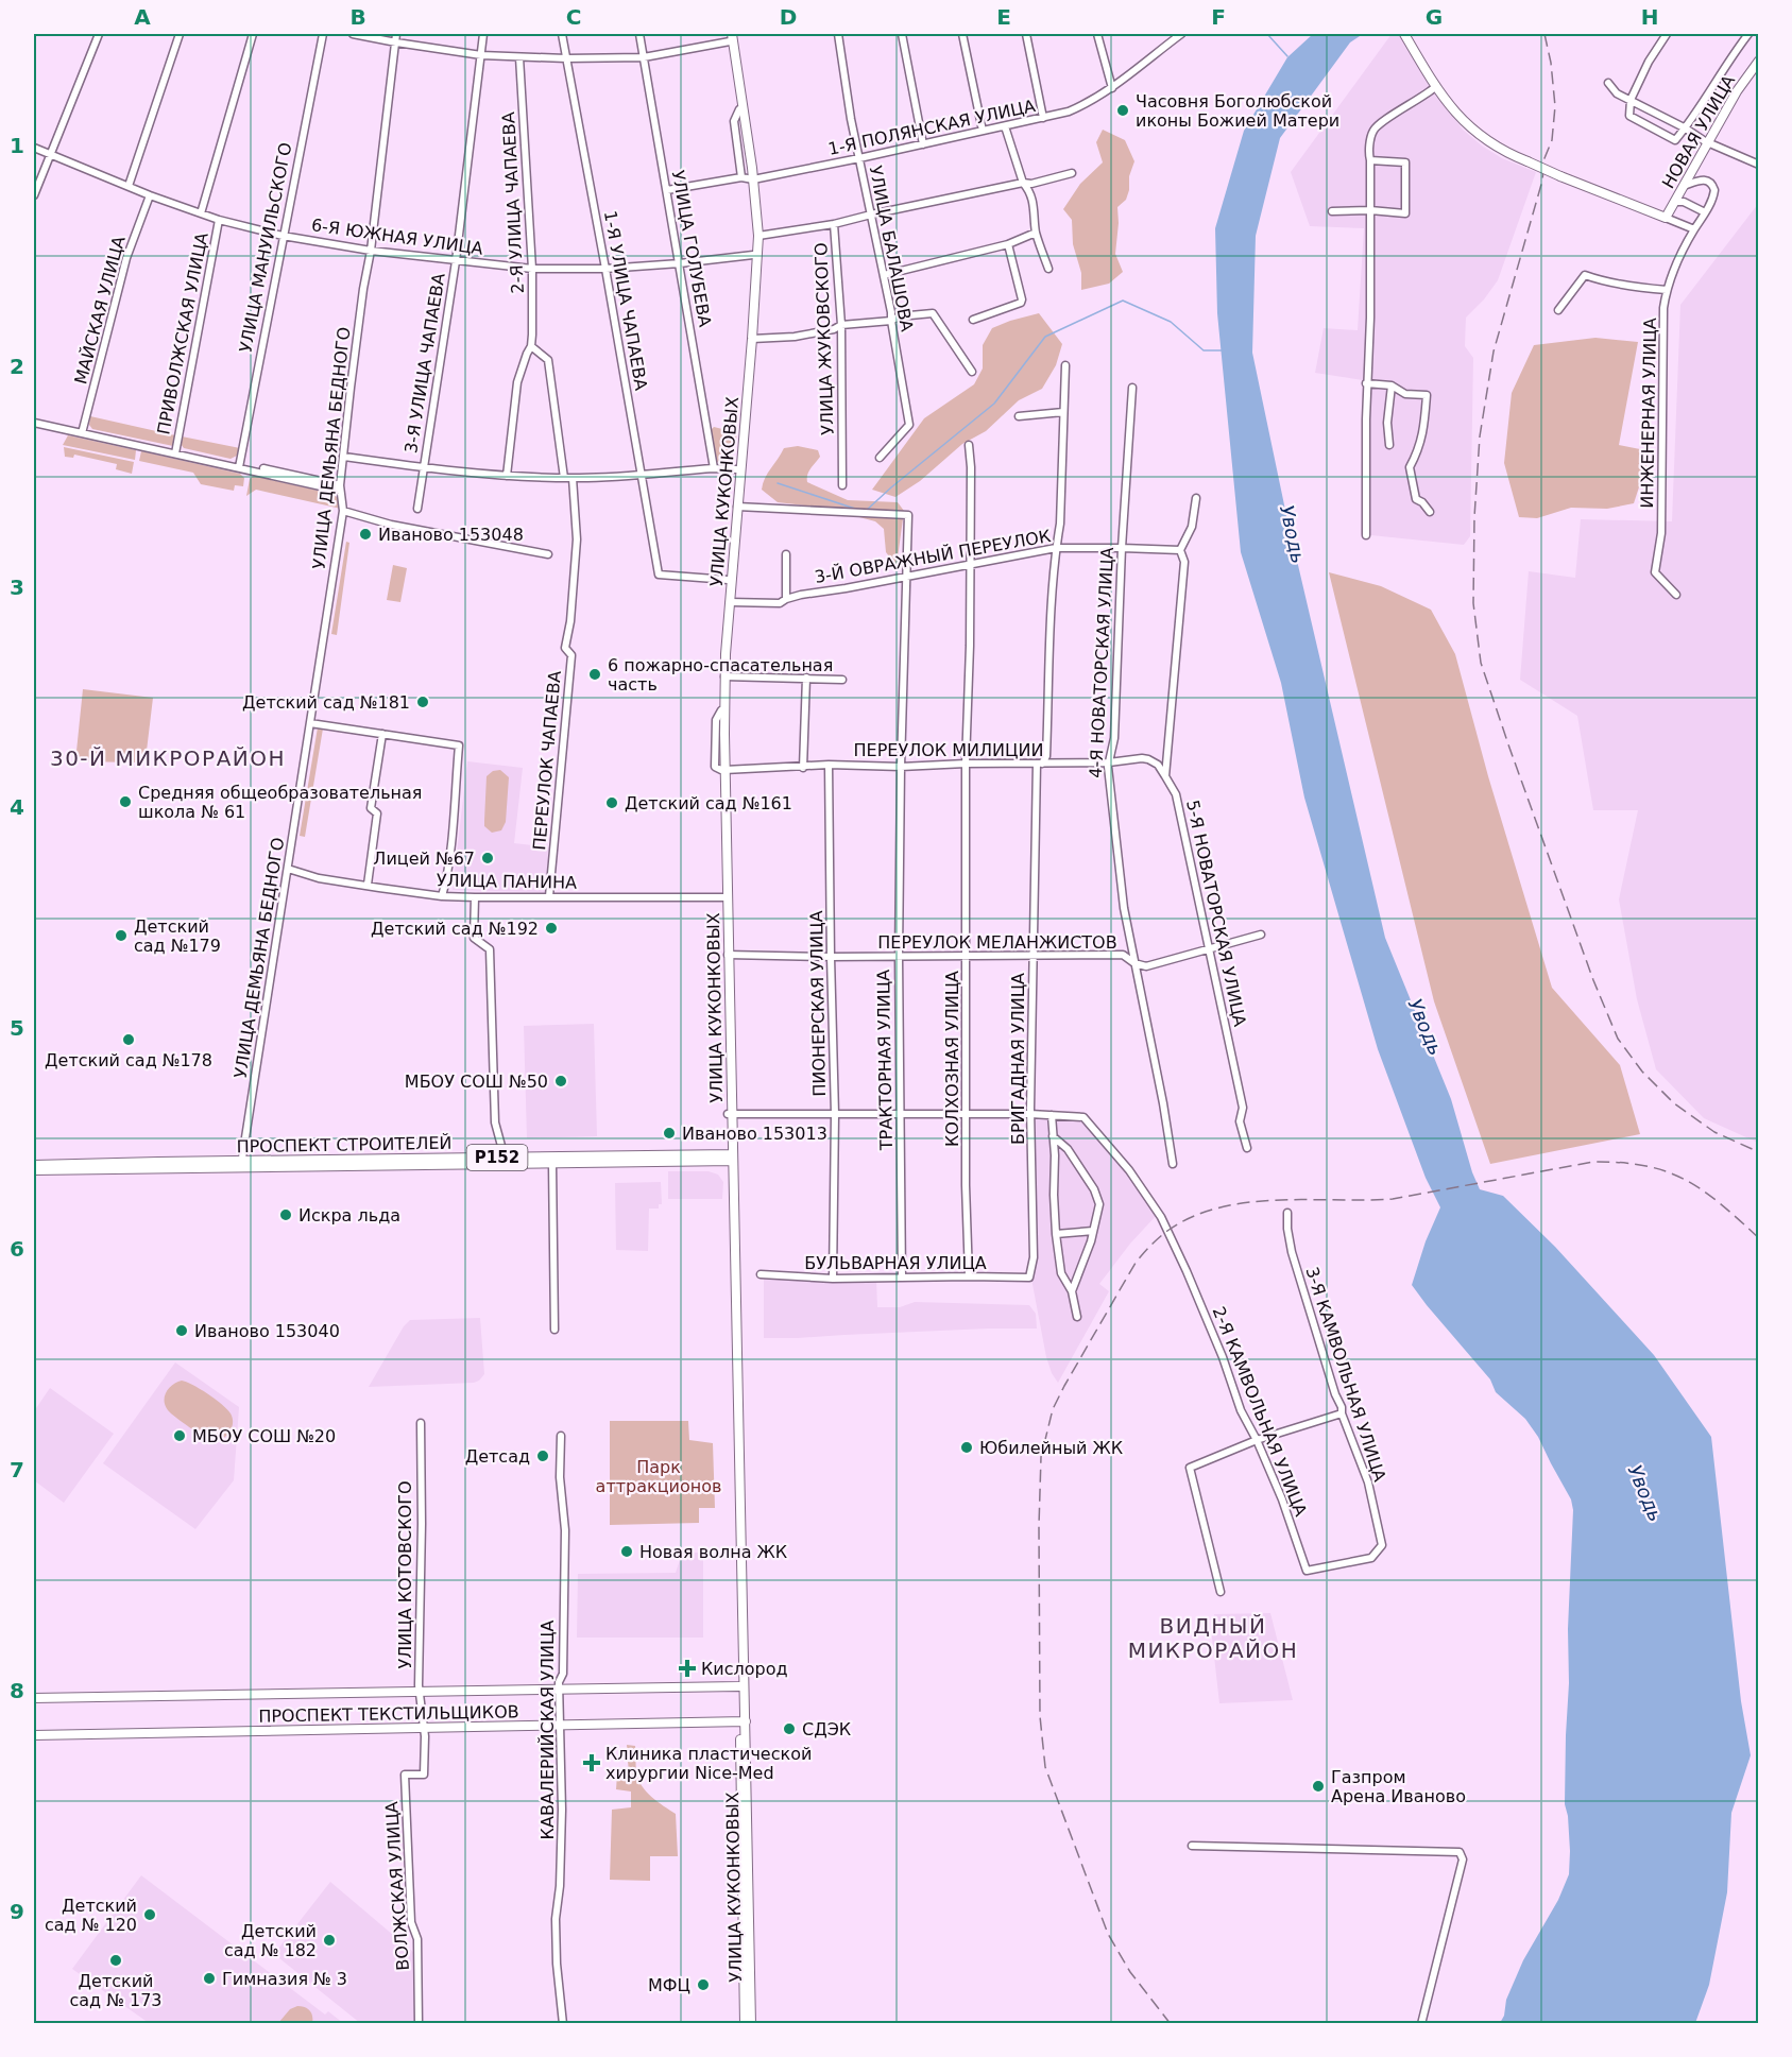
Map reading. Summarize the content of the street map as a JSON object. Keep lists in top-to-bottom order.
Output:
{
  "streets": {
    "main road": [
      "НОВАЯ УЛИЦА",
      "УЛИЦА КУКОНКОВЫХ",
      "ПРОСПЕКТ СТРОИТЕЛЕЙ",
      "Р152",
      "ПРОСПЕКТ ТЕКСТИЛЬЩИКОВ"
    ],
    "street": [
      "1-Я ПОЛЯНСКАЯ УЛИЦА",
      "2-Я УЛИЦА ЧАПАЕВА",
      "6-Я ЮЖНАЯ УЛИЦА",
      "УЛИЦА МАНУИЛЬСКОГО",
      "УЛИЦА ГОЛУБЕВА",
      "УЛИЦА БАЛАШОВА",
      "1-Я УЛИЦА ЧАПАЕВА",
      "МАЙСКАЯ УЛИЦА",
      "ПРИВОЛЖСКАЯ УЛИЦА",
      "УЛИЦА ЖУКОВСКОГО",
      "3-Я УЛИЦА ЧАПАЕВА",
      "ИНЖЕНЕРНАЯ УЛИЦА",
      "УЛИЦА ДЕМЬЯНА БЕДНОГО",
      "3-Й ОВРАЖНЫЙ ПЕРЕУЛОК",
      "4-Я НОВАТОРСКАЯ УЛИЦА",
      "ПЕРЕУЛОК МИЛИЦИИ",
      "ПЕРЕУЛОК ЧАПАЕВА",
      "УЛИЦА ПАНИНА",
      "5-Я НОВАТОРСКАЯ УЛИЦА",
      "ПЕРЕУЛОК МЕЛАНЖИСТОВ",
      "ПИОНЕРСКАЯ УЛИЦА",
      "КОЛХОЗНАЯ УЛИЦА",
      "БРИГАДНАЯ УЛИЦА",
      "ТРАКТОРНАЯ УЛИЦА",
      "БУЛЬВАРНАЯ УЛИЦА",
      "3-Я КАМВОЛЬНАЯ УЛИЦА",
      "2-Я КАМВОЛЬНАЯ УЛИЦА",
      "УЛИЦА КОТОВСКОГО",
      "КАВАЛЕРИЙСКАЯ УЛИЦА",
      "ВОЛЖСКАЯ УЛИЦА"
    ]
  },
  "crossings": [
    ["1-Я ПОЛЯНСКАЯ УЛИЦА", "УЛИЦА ГОЛУБЕВА"],
    ["1-Я ПОЛЯНСКАЯ УЛИЦА", "УЛИЦА БАЛАШОВА"],
    ["1-Я ПОЛЯНСКАЯ УЛИЦА", "УЛИЦА КУКОНКОВЫХ"],
    ["2-Я УЛИЦА ЧАПАЕВА", "6-Я ЮЖНАЯ УЛИЦА"],
    ["6-Я ЮЖНАЯ УЛИЦА", "УЛИЦА МАНУИЛЬСКОГО"],
    ["6-Я ЮЖНАЯ УЛИЦА", "УЛИЦА ГОЛУБЕВА"],
    ["6-Я ЮЖНАЯ УЛИЦА", "1-Я УЛИЦА ЧАПАЕВА"],
    ["6-Я ЮЖНАЯ УЛИЦА", "МАЙСКАЯ УЛИЦА"],
    ["6-Я ЮЖНАЯ УЛИЦА", "ПРИВОЛЖСКАЯ УЛИЦА"],
    ["6-Я ЮЖНАЯ УЛИЦА", "3-Я УЛИЦА ЧАПАЕВА"],
    ["6-Я ЮЖНАЯ УЛИЦА", "УЛИЦА ДЕМЬЯНА БЕДНОГО"],
    ["6-Я ЮЖНАЯ УЛИЦА", "УЛИЦА КУКОНКОВЫХ"],
    ["1-Я УЛИЦА ЧАПАЕВА", "УЛИЦА КУКОНКОВЫХ"],
    ["УЛИЦА ДЕМЬЯНА БЕДНОГО", "УЛИЦА ПАНИНА"],
    ["УЛИЦА ДЕМЬЯНА БЕДНОГО", "ПРОСПЕКТ СТРОИТЕЛЕЙ"],
    ["УЛИЦА КУКОНКОВЫХ", "3-Й ОВРАЖНЫЙ ПЕРЕУЛОК"],
    ["УЛИЦА КУКОНКОВЫХ", "ПЕРЕУЛОК МИЛИЦИИ"],
    ["УЛИЦА КУКОНКОВЫХ", "УЛИЦА ПАНИНА"],
    ["УЛИЦА КУКОНКОВЫХ", "ПЕРЕУЛОК МЕЛАНЖИСТОВ"],
    ["УЛИЦА КУКОНКОВЫХ", "ТРАКТОРНАЯ УЛИЦА"],
    ["УЛИЦА КУКОНКОВЫХ", "ПРОСПЕКТ СТРОИТЕЛЕЙ"],
    ["УЛИЦА КУКОНКОВЫХ", "2-Я КАМВОЛЬНАЯ УЛИЦА"],
    ["УЛИЦА КУКОНКОВЫХ", "ПРОСПЕКТ ТЕКСТИЛЬЩИКОВ"],
    ["3-Й ОВРАЖНЫЙ ПЕРЕУЛОК", "4-Я НОВАТОРСКАЯ УЛИЦА"],
    ["3-Й ОВРАЖНЫЙ ПЕРЕУЛОК", "5-Я НОВАТОРСКАЯ УЛИЦА"],
    ["3-Й ОВРАЖНЫЙ ПЕРЕУЛОК", "КОЛХОЗНАЯ УЛИЦА"],
    ["3-Й ОВРАЖНЫЙ ПЕРЕУЛОК", "БРИГАДНАЯ УЛИЦА"],
    ["3-Й ОВРАЖНЫЙ ПЕРЕУЛОК", "ТРАКТОРНАЯ УЛИЦА"],
    ["4-Я НОВАТОРСКАЯ УЛИЦА", "ПЕРЕУЛОК МИЛИЦИИ"],
    ["4-Я НОВАТОРСКАЯ УЛИЦА", "ПЕРЕУЛОК МЕЛАНЖИСТОВ"],
    ["ПЕРЕУЛОК МИЛИЦИИ", "5-Я НОВАТОРСКАЯ УЛИЦА"],
    ["ПЕРЕУЛОК МИЛИЦИИ", "ПИОНЕРСКАЯ УЛИЦА"],
    ["ПЕРЕУЛОК МИЛИЦИИ", "КОЛХОЗНАЯ УЛИЦА"],
    ["ПЕРЕУЛОК МИЛИЦИИ", "БРИГАДНАЯ УЛИЦА"],
    ["ПЕРЕУЛОК МИЛИЦИИ", "ТРАКТОРНАЯ УЛИЦА"],
    ["ПЕРЕУЛОК ЧАПАЕВА", "УЛИЦА ПАНИНА"],
    ["5-Я НОВАТОРСКАЯ УЛИЦА", "ПЕРЕУЛОК МЕЛАНЖИСТОВ"],
    ["ПЕРЕУЛОК МЕЛАНЖИСТОВ", "ПИОНЕРСКАЯ УЛИЦА"],
    ["ПЕРЕУЛОК МЕЛАНЖИСТОВ", "КОЛХОЗНАЯ УЛИЦА"],
    ["ПЕРЕУЛОК МЕЛАНЖИСТОВ", "БРИГАДНАЯ УЛИЦА"],
    ["ПЕРЕУЛОК МЕЛАНЖИСТОВ", "ТРАКТОРНАЯ УЛИЦА"],
    ["ПИОНЕРСКАЯ УЛИЦА", "БУЛЬВАРНАЯ УЛИЦА"],
    ["ПИОНЕРСКАЯ УЛИЦА", "2-Я КАМВОЛЬНАЯ УЛИЦА"],
    ["КОЛХОЗНАЯ УЛИЦА", "БУЛЬВАРНАЯ УЛИЦА"],
    ["КОЛХОЗНАЯ УЛИЦА", "2-Я КАМВОЛЬНАЯ УЛИЦА"],
    ["БРИГАДНАЯ УЛИЦА", "БУЛЬВАРНАЯ УЛИЦА"],
    ["БРИГАДНАЯ УЛИЦА", "2-Я КАМВОЛЬНАЯ УЛИЦА"],
    ["ТРАКТОРНАЯ УЛИЦА", "БУЛЬВАРНАЯ УЛИЦА"],
    ["ТРАКТОРНАЯ УЛИЦА", "2-Я КАМВОЛЬНАЯ УЛИЦА"],
    ["3-Я КАМВОЛЬНАЯ УЛИЦА", "2-Я КАМВОЛЬНАЯ УЛИЦА"],
    ["УЛИЦА КОТОВСКОГО", "ПРОСПЕКТ ТЕКСТИЛЬЩИКОВ"],
    ["УЛИЦА КОТОВСКОГО", "ВОЛЖСКАЯ УЛИЦА"],
    ["ПРОСПЕКТ ТЕКСТИЛЬЩИКОВ", "КАВАЛЕРИЙСКАЯ УЛИЦА"],
    ["ПРОСПЕКТ ТЕКСТИЛЬЩИКОВ", "ВОЛЖСКАЯ УЛИЦА"]
  ],
  "districts": ["30-Й МИКРОРАЙОН", "ВИДНЫЙ МИКРОРАЙОН"],
  "water": ["Уводь"],
  "parks": ["Парк аттракционов"],
  "places": {
    "other": [
      "Часовня Боголюбской иконы Божией Матери",
      "Иваново 153048",
      "6 пожарно-спасательная часть",
      "Детский сад №181",
      "Средняя общеобразовательная школа № 61",
      "Детский сад №161",
      "Лицей №67",
      "Детский сад №192",
      "Детский сад №179",
      "Детский сад №178",
      "МБОУ СОШ №50",
      "Иваново 153013",
      "Искра льда",
      "Иваново 153040",
      "МБОУ СОШ №20",
      "Юбилейный ЖК",
      "Детсад",
      "Новая волна ЖК",
      "СДЭК",
      "Газпром Арена Иваново",
      "Детский сад № 120",
      "Детский сад № 182",
      "Детский сад № 173",
      "Гимназия № 3",
      "МФЦ"
    ],
    "health": ["Кислород", "Клиника пластической хирургии Nice-Med"]
  },
  "grid": {
    "columns": [
      "A",
      "B",
      "C",
      "D",
      "E",
      "F",
      "G",
      "H"
    ],
    "rows": [
      "1",
      "2",
      "3",
      "4",
      "5",
      "6",
      "7",
      "8",
      "9"
    ]
  }
}
